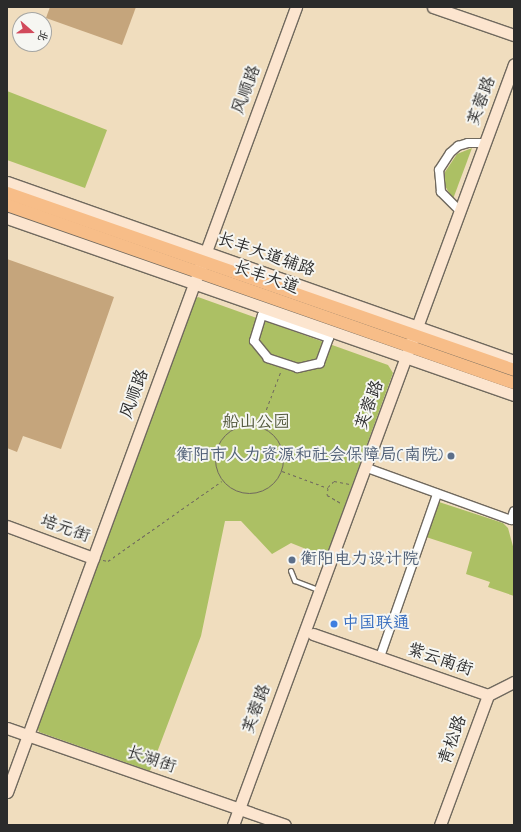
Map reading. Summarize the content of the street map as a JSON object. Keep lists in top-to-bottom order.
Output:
{
  "streets": {
    "main road": ["长丰大道"],
    "street": [
      "风顺路",
      "芙蓉路",
      "长丰大道辅路",
      "培元街",
      "紫云南街",
      "青松路",
      "长湖街"
    ]
  },
  "crossings": [
    ["风顺路", "长丰大道辅路"],
    ["风顺路", "长丰大道"],
    ["风顺路", "培元街"],
    ["风顺路", "长湖街"],
    ["芙蓉路", "长丰大道"],
    ["芙蓉路", "长湖街"],
    ["长丰大道辅路", "长丰大道"],
    ["紫云南街", "青松路"]
  ],
  "parks": ["船山公园"],
  "places": ["衡阳市人力资源和社会保障局(南院)", "衡阳电力设计院", "中国联通"],
  "north": "right"
}
